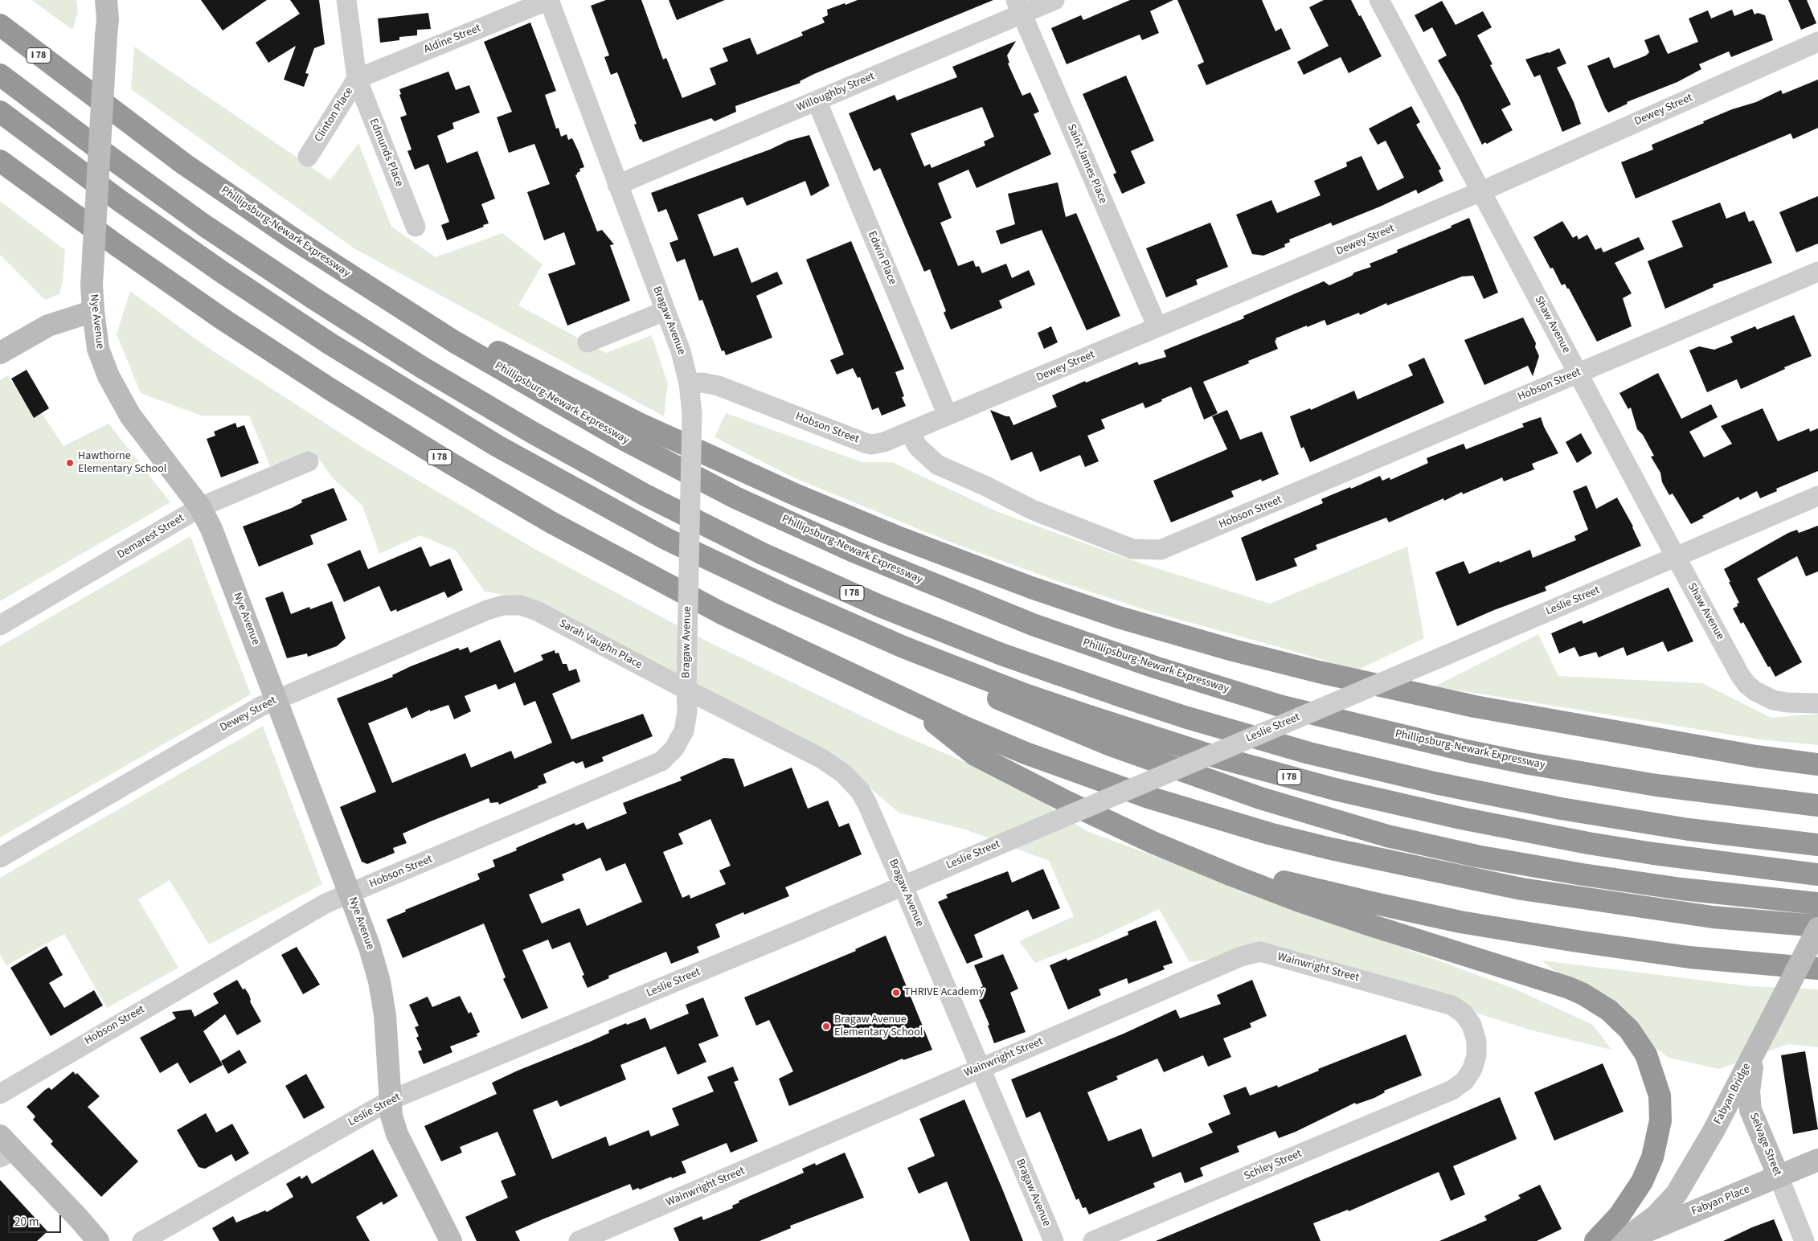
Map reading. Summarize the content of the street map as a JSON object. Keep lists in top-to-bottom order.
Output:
{
  "streets": {
    "highway": ["I 78", "Phillipsburg-Newark Expressway"],
    "street": [
      "Aldine Street",
      "Willoughby Street",
      "Dewey Street",
      "Clinton Place",
      "Edmunds Place",
      "Saint James Place",
      "Edwin Place",
      "Bragaw Avenue",
      "Nye Avenue",
      "Shaw Avenue",
      "Hobson Street",
      "Demarest Street",
      "Leslie Street",
      "Sarah Vaughn Place",
      "Wainwright Street",
      "Fabyan Bridge",
      "Selvage Street",
      "Schley Street",
      "Fabyan Place"
    ]
  },
  "crossings": [
    ["Aldine Street", "Clinton Place"],
    ["Aldine Street", "Edmunds Place"],
    ["Aldine Street", "Bragaw Avenue"],
    ["I 78", "Fabyan Bridge"],
    ["Willoughby Street", "Saint James Place"],
    ["Willoughby Street", "Edwin Place"],
    ["Willoughby Street", "Bragaw Avenue"],
    ["Dewey Street", "Saint James Place"],
    ["Dewey Street", "Edwin Place"],
    ["Dewey Street", "Nye Avenue"],
    ["Dewey Street", "Shaw Avenue"],
    ["Dewey Street", "Hobson Street"],
    ["Dewey Street", "Sarah Vaughn Place"],
    ["Clinton Place", "Edmunds Place"],
    ["Bragaw Avenue", "Hobson Street"],
    ["Bragaw Avenue", "Leslie Street"],
    ["Bragaw Avenue", "Sarah Vaughn Place"],
    ["Bragaw Avenue", "Wainwright Street"],
    ["Nye Avenue", "Hobson Street"],
    ["Nye Avenue", "Demarest Street"],
    ["Nye Avenue", "Leslie Street"],
    ["Shaw Avenue", "Hobson Street"],
    ["Shaw Avenue", "Leslie Street"],
    ["Hobson Street", "Sarah Vaughn Place"],
    ["Wainwright Street", "Schley Street"],
    ["Fabyan Bridge", "Selvage Street"],
    ["Fabyan Bridge", "Fabyan Place"],
    ["Selvage Street", "Fabyan Place"]
  ],
  "places": ["Hawthorne Elementary School", "THRIVE Academy", "Bragaw Avenue Elementary School"],
  "scale_bar": "20 m"
}
